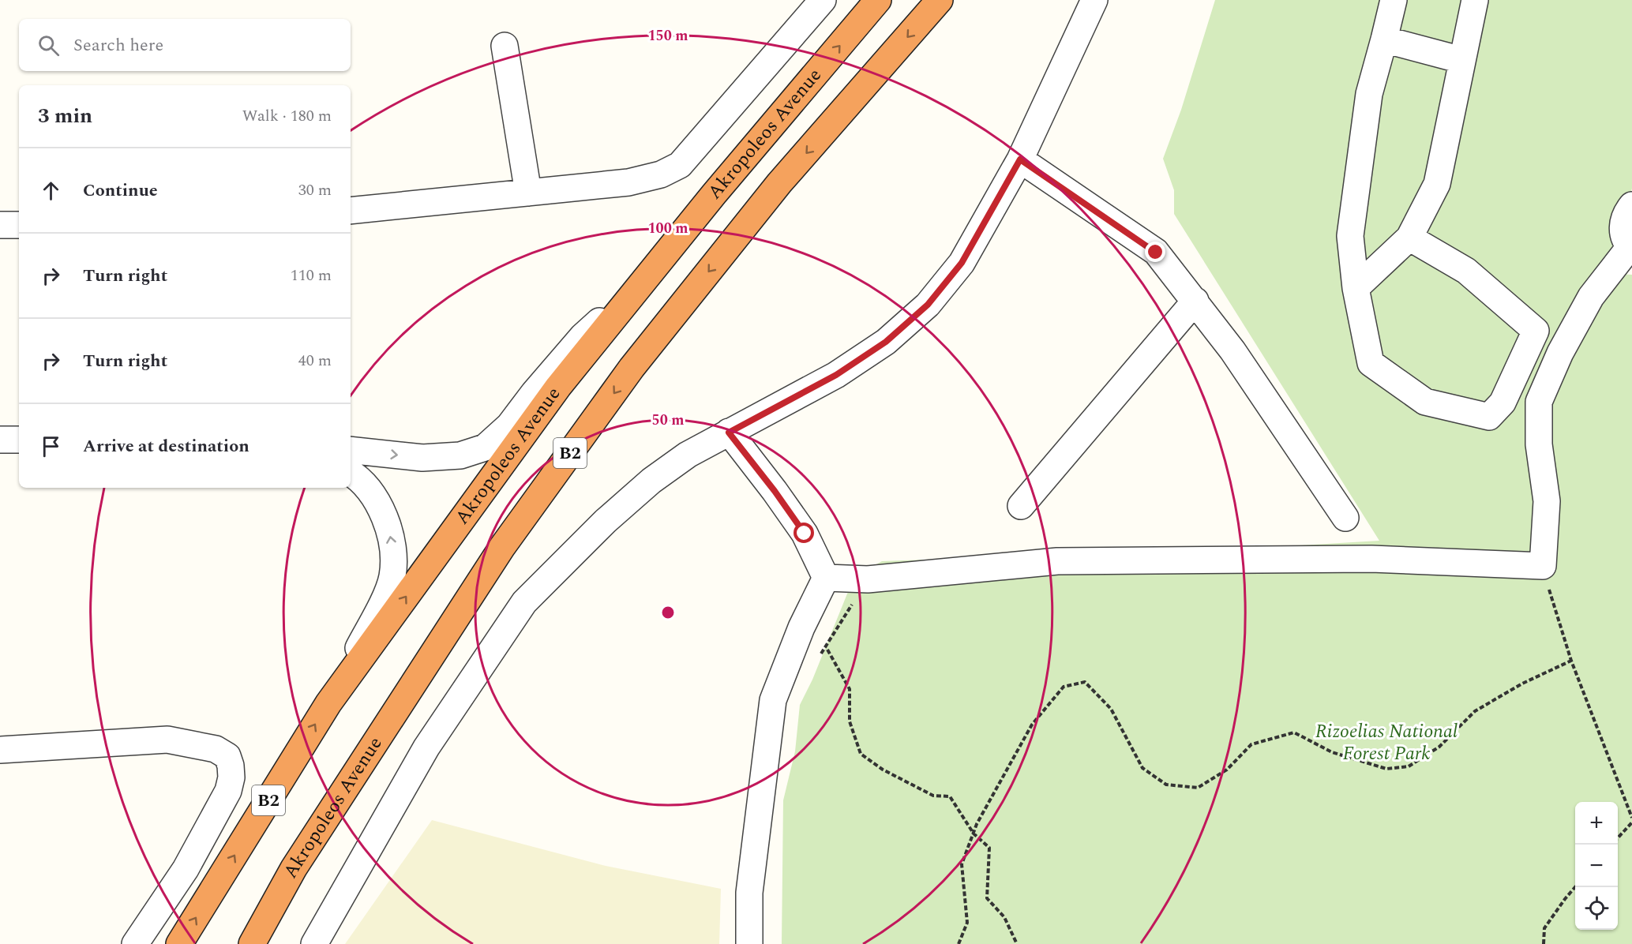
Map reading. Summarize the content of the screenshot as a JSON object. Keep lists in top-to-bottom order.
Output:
{
  "streets": {
    "highway": ["Akropoleos Avenue", "B2"]
  },
  "parks": ["Rizoelias National Forest Park"],
  "page": {
    "search": "Search here",
    "heading": ["3 min", "Walk · 180 m"],
    "list": [
      ["Continue", "30 m"],
      ["Turn right", "110 m"],
      ["Turn right", "40 m"],
      "Arrive at destination"
    ],
    "map_buttons": ["+", "−"]
  },
  "rings": ["150 m", "100 m", "50 m"]
}
